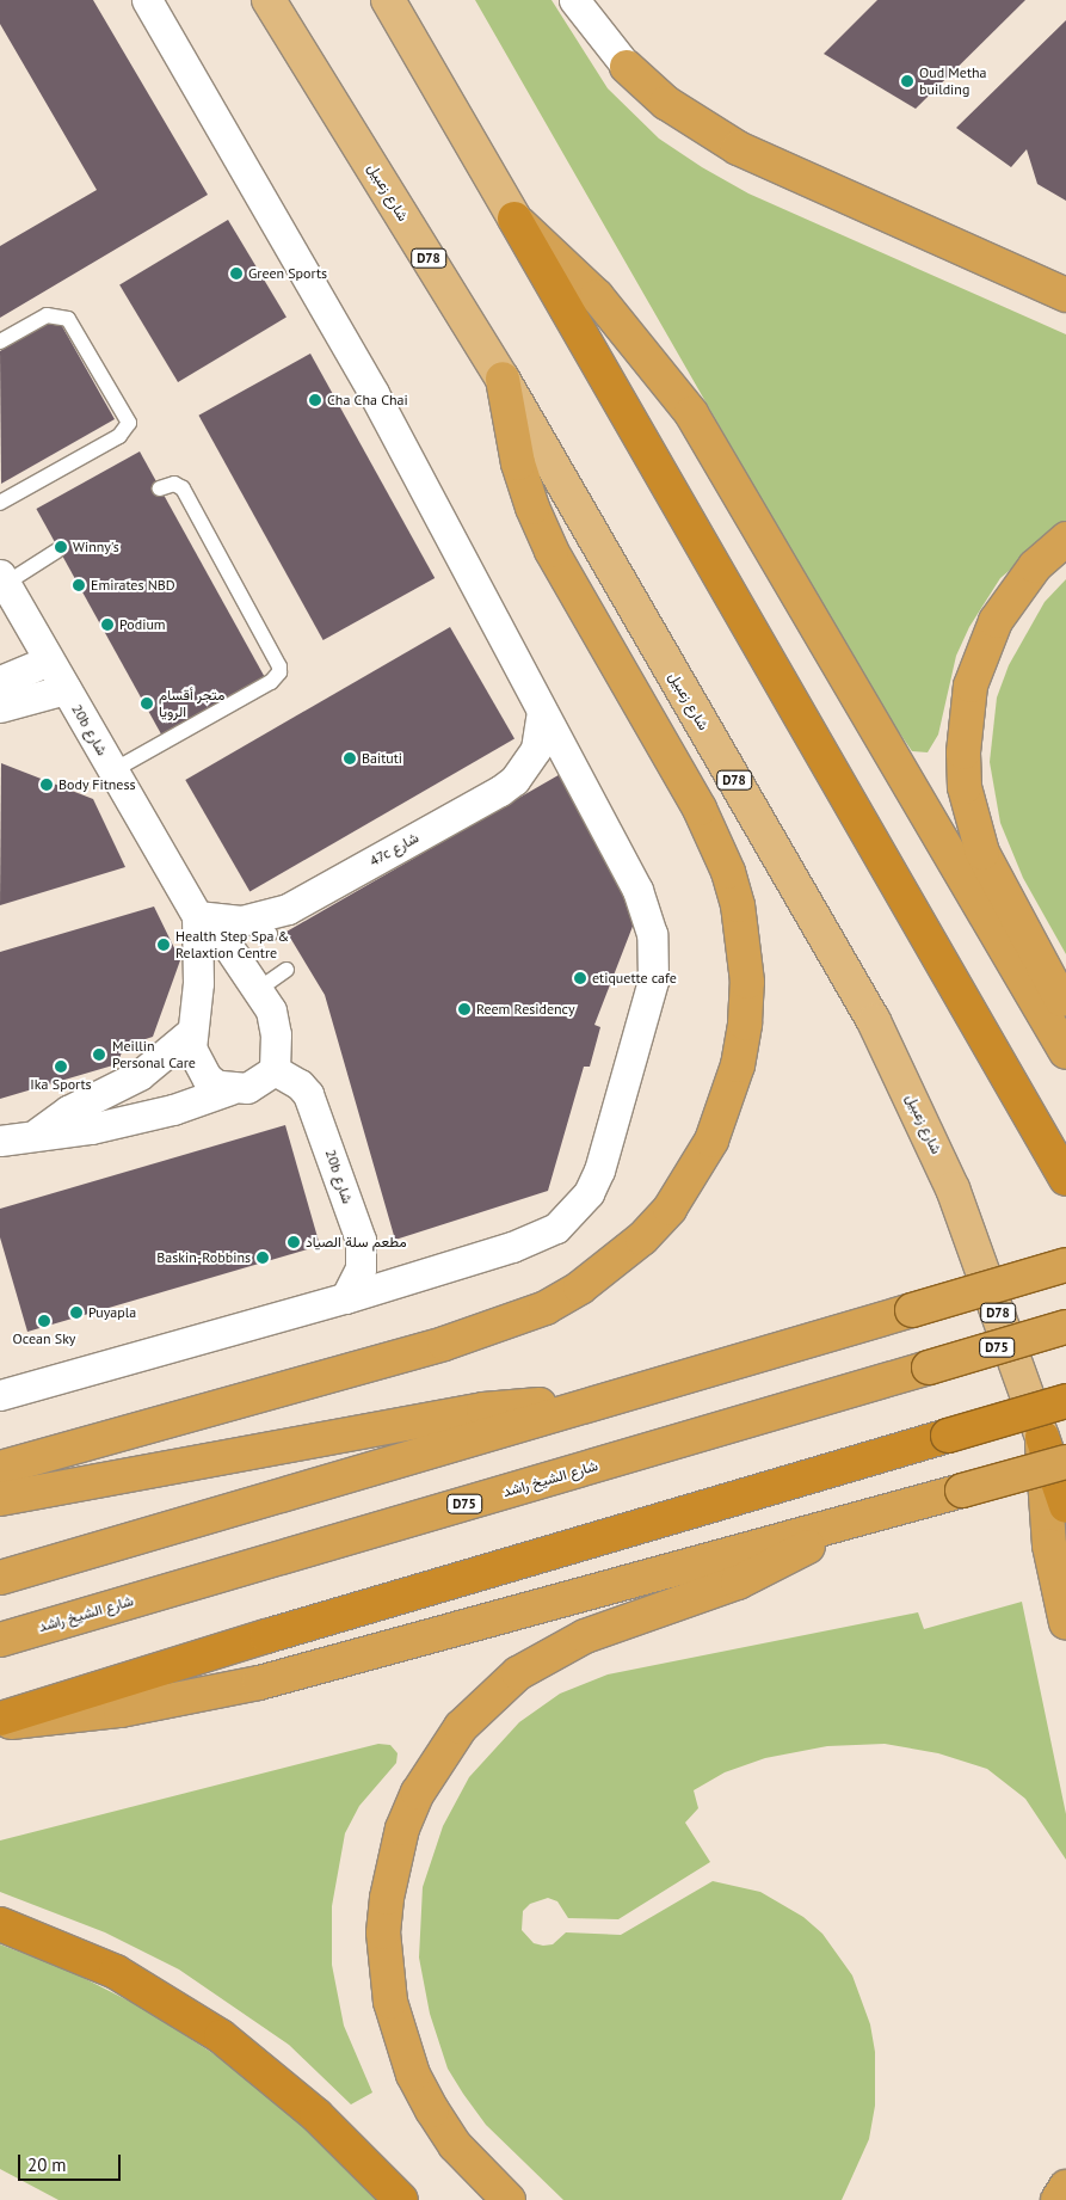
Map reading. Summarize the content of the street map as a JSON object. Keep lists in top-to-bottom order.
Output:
{
  "streets": {
    "highway": ["D75", "شارع الشيخ راشد"],
    "main road": ["شارع زعبيل", "D78"],
    "street": ["20b شارع", "47c شارع"]
  },
  "crossings": [
    ["20b شارع", "47c شارع"]
  ],
  "places": [
    "Oud Metha building",
    "Green Sports",
    "Cha Cha Chai",
    "Winny's",
    "Emirates NBD",
    "Podium",
    "متجر أقسام الرويا",
    "Baituti",
    "Body Fitness",
    "Health Step Spa & Relaxtion Centre",
    "etiquette cafe",
    "Reem Residency",
    "Meillin Personal Care",
    "Ika Sports",
    "مطعم سلة الصياد",
    "Baskin-Robbins",
    "Puyapla",
    "Ocean Sky"
  ],
  "scale_bar": "20 m"
}
